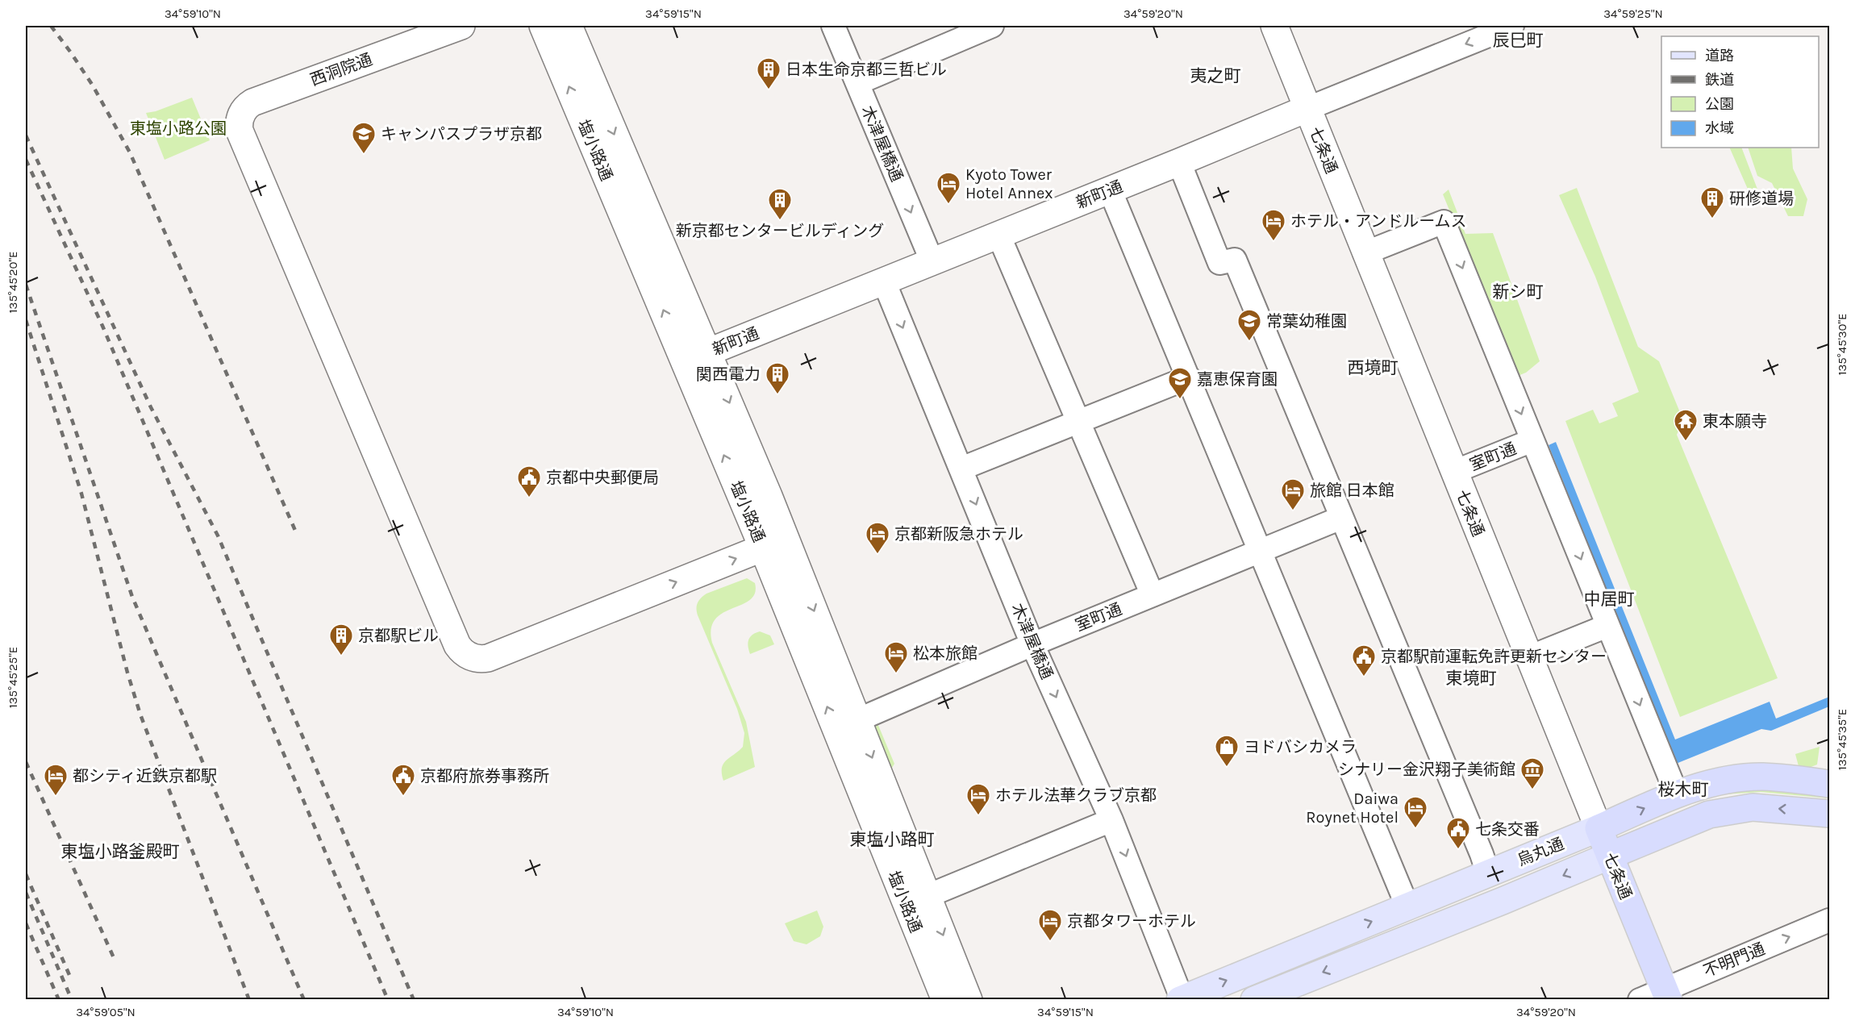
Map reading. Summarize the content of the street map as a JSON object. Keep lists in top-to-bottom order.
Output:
{
  "streets": {
    "highway": ["七条通", "烏丸通"],
    "street": [
      "西洞院通",
      "木津屋橋通",
      "塩小路通",
      "新町通",
      "室町通",
      "不明門通"
    ]
  },
  "crossings": [
    ["西洞院通", "塩小路通"],
    ["木津屋橋通", "新町通"],
    ["木津屋橋通", "室町通"],
    ["木津屋橋通", "烏丸通"],
    ["塩小路通", "新町通"],
    ["塩小路通", "室町通"],
    ["七条通", "新町通"],
    ["七条通", "室町通"],
    ["七条通", "烏丸通"],
    ["七条通", "不明門通"]
  ],
  "one_way": ["不明門通"],
  "districts": [
    "辰巳町",
    "夷之町",
    "新シ町",
    "西境町",
    "中居町",
    "東境町",
    "桜木町",
    "東塩小路町",
    "東塩小路釜殿町"
  ],
  "parks": ["東塩小路公園"],
  "places": {
    "building": [
      "日本生命京都三哲ビル",
      "研修道場",
      "新京都センタービルディング",
      "関西電力",
      "京都駅ビル"
    ],
    "school or university": ["キャンパスプラザ京都", "常葉幼稚園", "嘉恵保育園"],
    "hotel": [
      "Kyoto Tower Hotel Annex",
      "ホテル・アンドルームス",
      "旅館 日本館",
      "京都新阪急ホテル",
      "松本旅館",
      "都シティ近鉄京都駅",
      "ホテル法華クラブ京都",
      "Daiwa Roynet Hotel",
      "京都タワーホテル"
    ],
    "temple": ["東本願寺"],
    "public building": [
      "京都中央郵便局",
      "京都駅前運転免許更新センター",
      "京都府旅券事務所",
      "七条交番"
    ],
    "shop": ["ヨドバシカメラ"],
    "museum": ["シナリー金沢翔子美術館"]
  },
  "legend": [
    "道路",
    "鉄道",
    "公園",
    "水域"
  ],
  "coordinates": [
    "34°59'10\"N",
    "34°59'15\"N",
    "34°59'20\"N",
    "34°59'25\"N",
    "135°45'20\"E",
    "135°45'30\"E",
    "135°45'25\"E",
    "135°45'35\"E",
    "34°59'05\"N"
  ]
}
